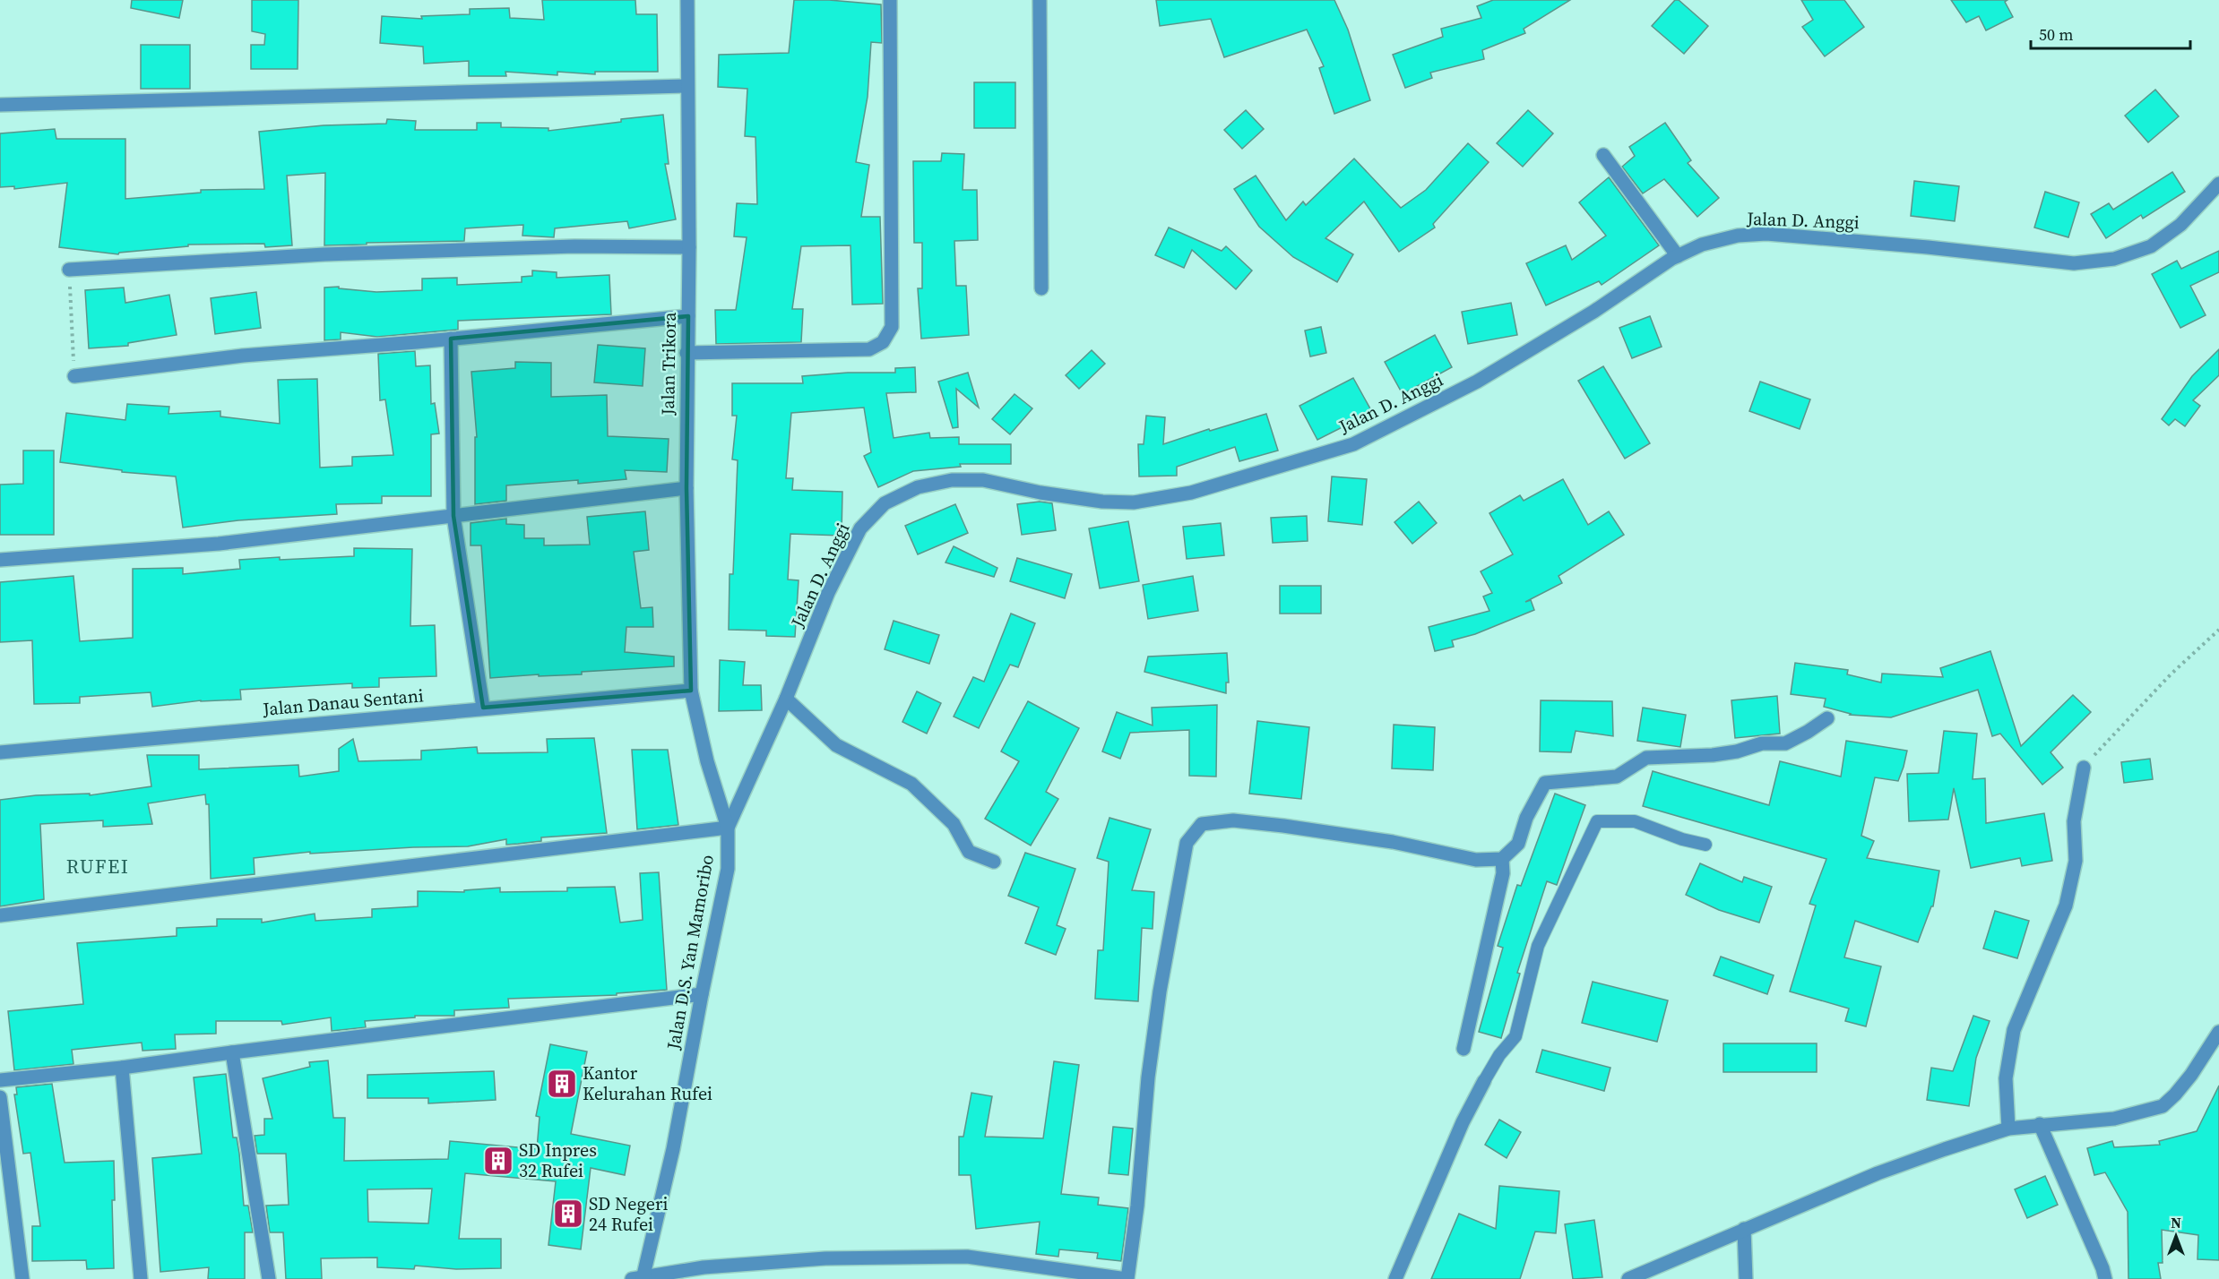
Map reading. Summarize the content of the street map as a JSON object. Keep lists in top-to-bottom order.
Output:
{
  "streets": {
    "street": [
      "Jalan D. Anggi",
      "Jalan Trikora",
      "Jalan Danau Sentani",
      "Jalan D.S. Yan Mamoribo"
    ]
  },
  "crossings": [
    ["Jalan D. Anggi", "Jalan D.S. Yan Mamoribo"],
    ["Jalan Trikora", "Jalan Danau Sentani"],
    ["Jalan Trikora", "Jalan D.S. Yan Mamoribo"]
  ],
  "districts": ["RUFEI"],
  "places": {
    "building": ["Kantor Kelurahan Rufei", "SD Inpres 32 Rufei", "SD Negeri 24 Rufei"]
  },
  "scale_bar": "50 m",
  "north": "top"
}
